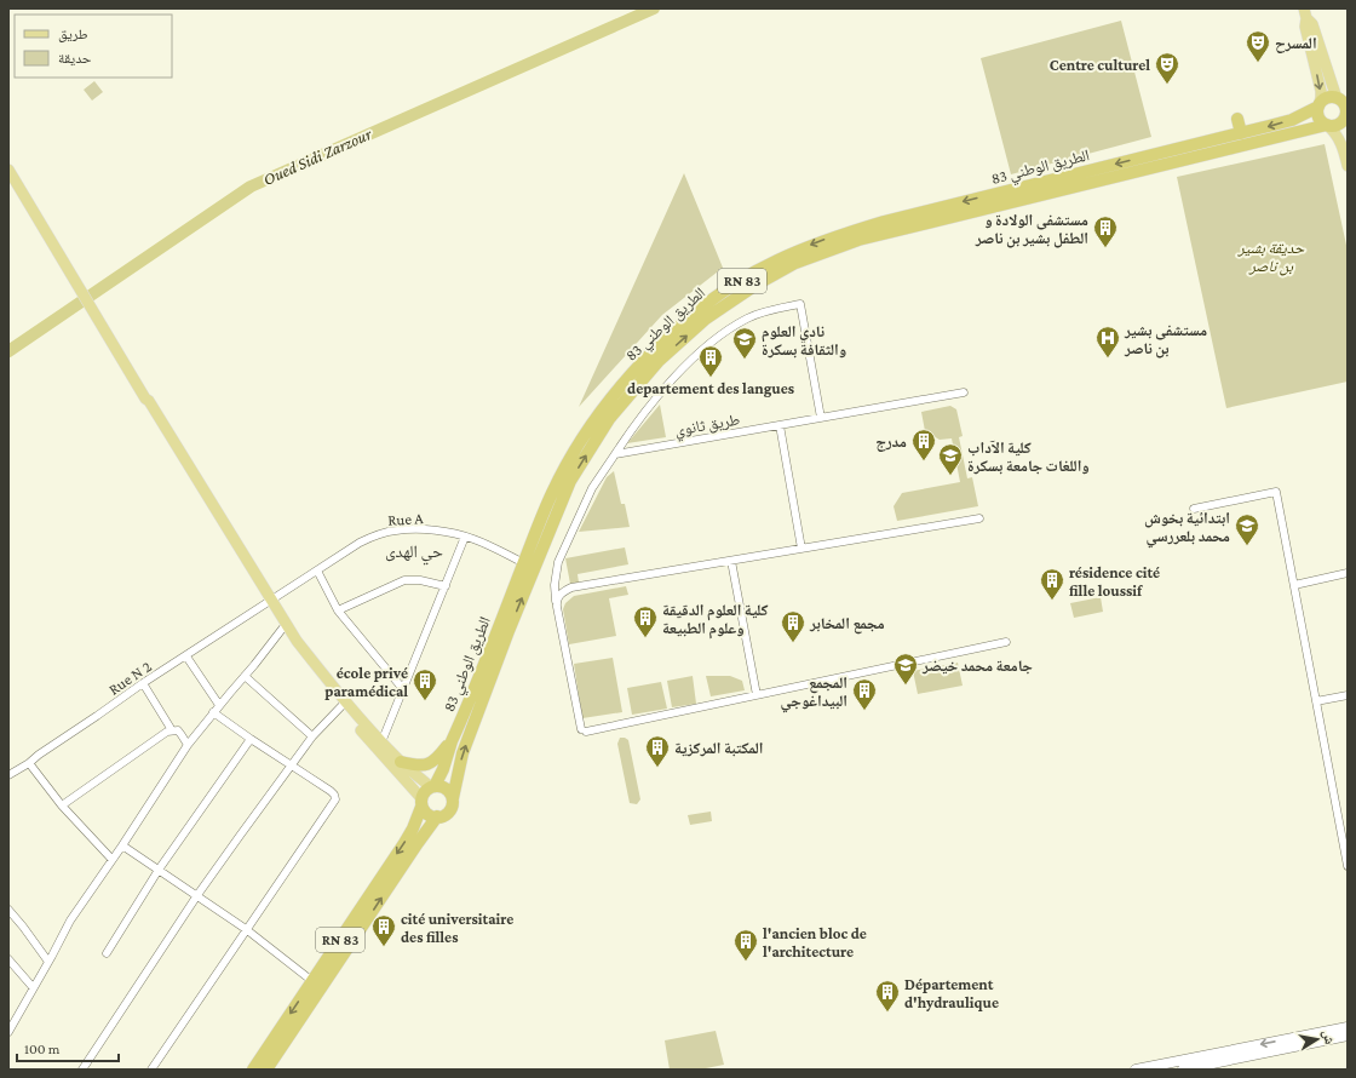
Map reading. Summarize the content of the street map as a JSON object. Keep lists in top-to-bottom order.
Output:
{
  "streets": {
    "highway": ["الطريق الوطني 83", "RN 83"],
    "street": ["طريق ثانوي", "Rue A", "Rue N 2"]
  },
  "crossings": [
    ["الطريق الوطني 83", "RN 83"],
    ["الطريق الوطني 83", "Rue A"],
    ["Rue A", "Rue N 2"]
  ],
  "districts": ["حي الهدى"],
  "water": ["Oued Sidi Zarzour"],
  "parks": ["حديقة بشير بن ناصر"],
  "places": {
    "theatre": ["المسرح", "Centre culturel"],
    "building": [
      "مستشفى الولادة و الطفل بشير بن ناصر",
      "departement des langues",
      "مدرج",
      "résidence cité fille loussif",
      "كلية العلوم الدقيقة وعلوم الطبيعة",
      "مجمع المخابر",
      "école privé paramédical",
      "المجمع البيداغوجي",
      "المكتبة المركزية",
      "cité universitaire des filles",
      "l'ancien bloc de l'architecture",
      "Département d'hydraulique"
    ],
    "hospital": ["مستشفى بشير بن ناصر"],
    "school or university": [
      "نادي العلوم والثقافة بسكرة",
      "كلية الآداب واللغات جامعة بسكرة",
      "ابتدائية بخوش محمد بلعررسي",
      "جامعة محمد خيضر"
    ]
  },
  "legend": ["طريق", "حديقة"],
  "scale_bar": "100 m",
  "north": "right"
}
